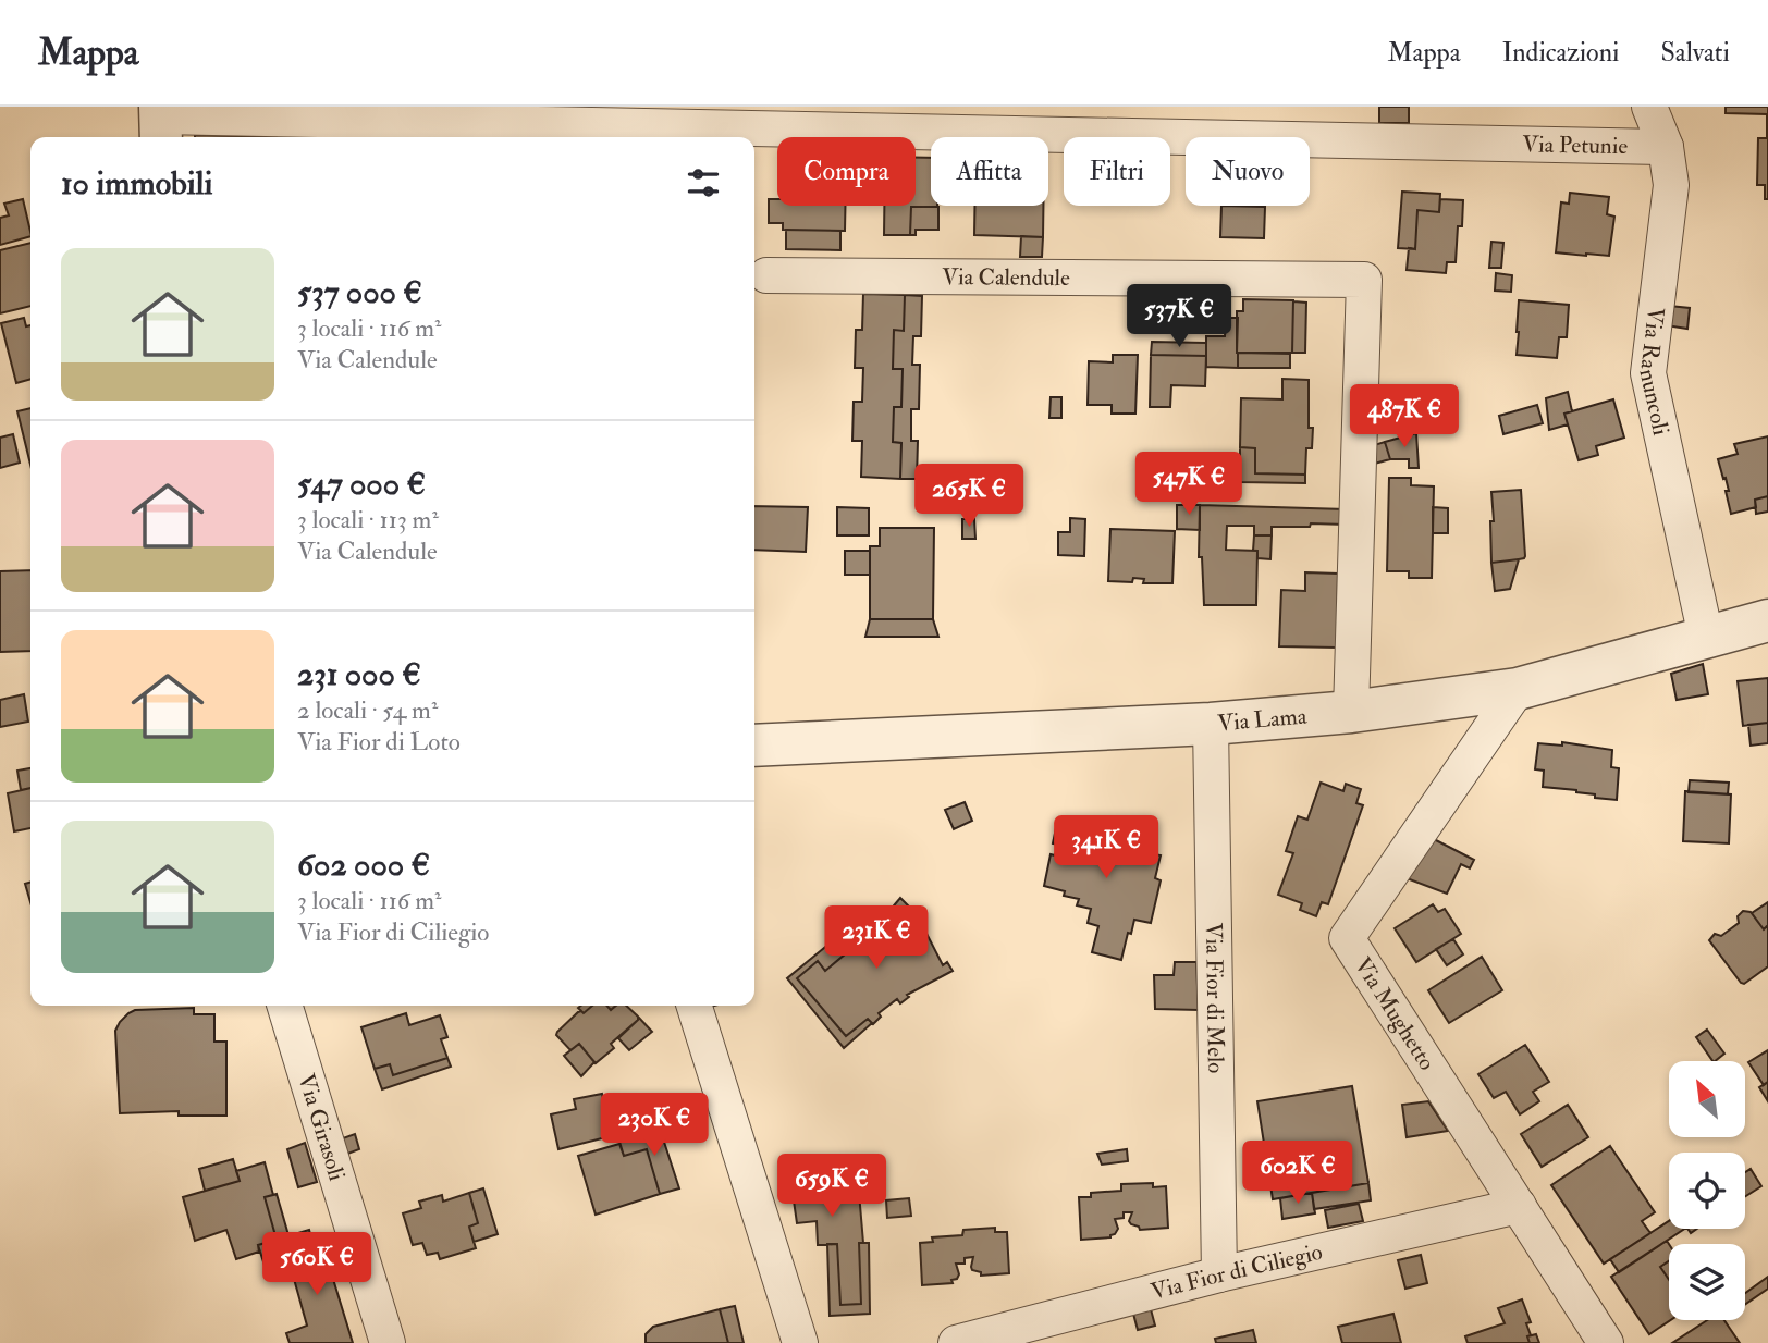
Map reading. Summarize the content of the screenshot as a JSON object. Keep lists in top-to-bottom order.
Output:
{
  "streets": {
    "street": [
      "Via Petunie",
      "Via Calendule",
      "Via Ranuncoli",
      "Via Lama",
      "Via Fior di Melo",
      "Via Mughetto",
      "Via Girasoli",
      "Via Fior di Ciliegio"
    ]
  },
  "crossings": [
    ["Via Petunie", "Via Ranuncoli"],
    ["Via Calendule", "Via Lama"],
    ["Via Ranuncoli", "Via Lama"],
    ["Via Lama", "Via Fior di Melo"],
    ["Via Lama", "Via Mughetto"],
    ["Via Fior di Melo", "Via Fior di Ciliegio"],
    ["Via Mughetto", "Via Fior di Ciliegio"]
  ],
  "north": "top left",
  "page": {
    "header": "Mappa",
    "nav": ["Mappa", "Indicazioni", "Salvati"],
    "chip": [
      "Compra",
      "Affitta",
      "Filtri",
      "Nuovo"
    ],
    "heading": "10 immobili",
    "list": [
      {
        "name": "537 000 €",
        "note": "3 locali · 116 m² · Via Calendule"
      },
      {
        "name": "547 000 €",
        "note": "3 locali · 113 m² · Via Calendule"
      },
      {
        "name": "231 000 €",
        "note": "2 locali · 54 m² · Via Fior di Loto"
      },
      {
        "name": "602 000 €",
        "note": "3 locali · 116 m² · Via Fior di Ciliegio"
      }
    ],
    "price": [
      "537K €",
      "487K €",
      "547K €",
      "265K €",
      "341K €",
      "231K €",
      "230K €",
      "602K €",
      "659K €",
      "560K €"
    ]
  }
}
